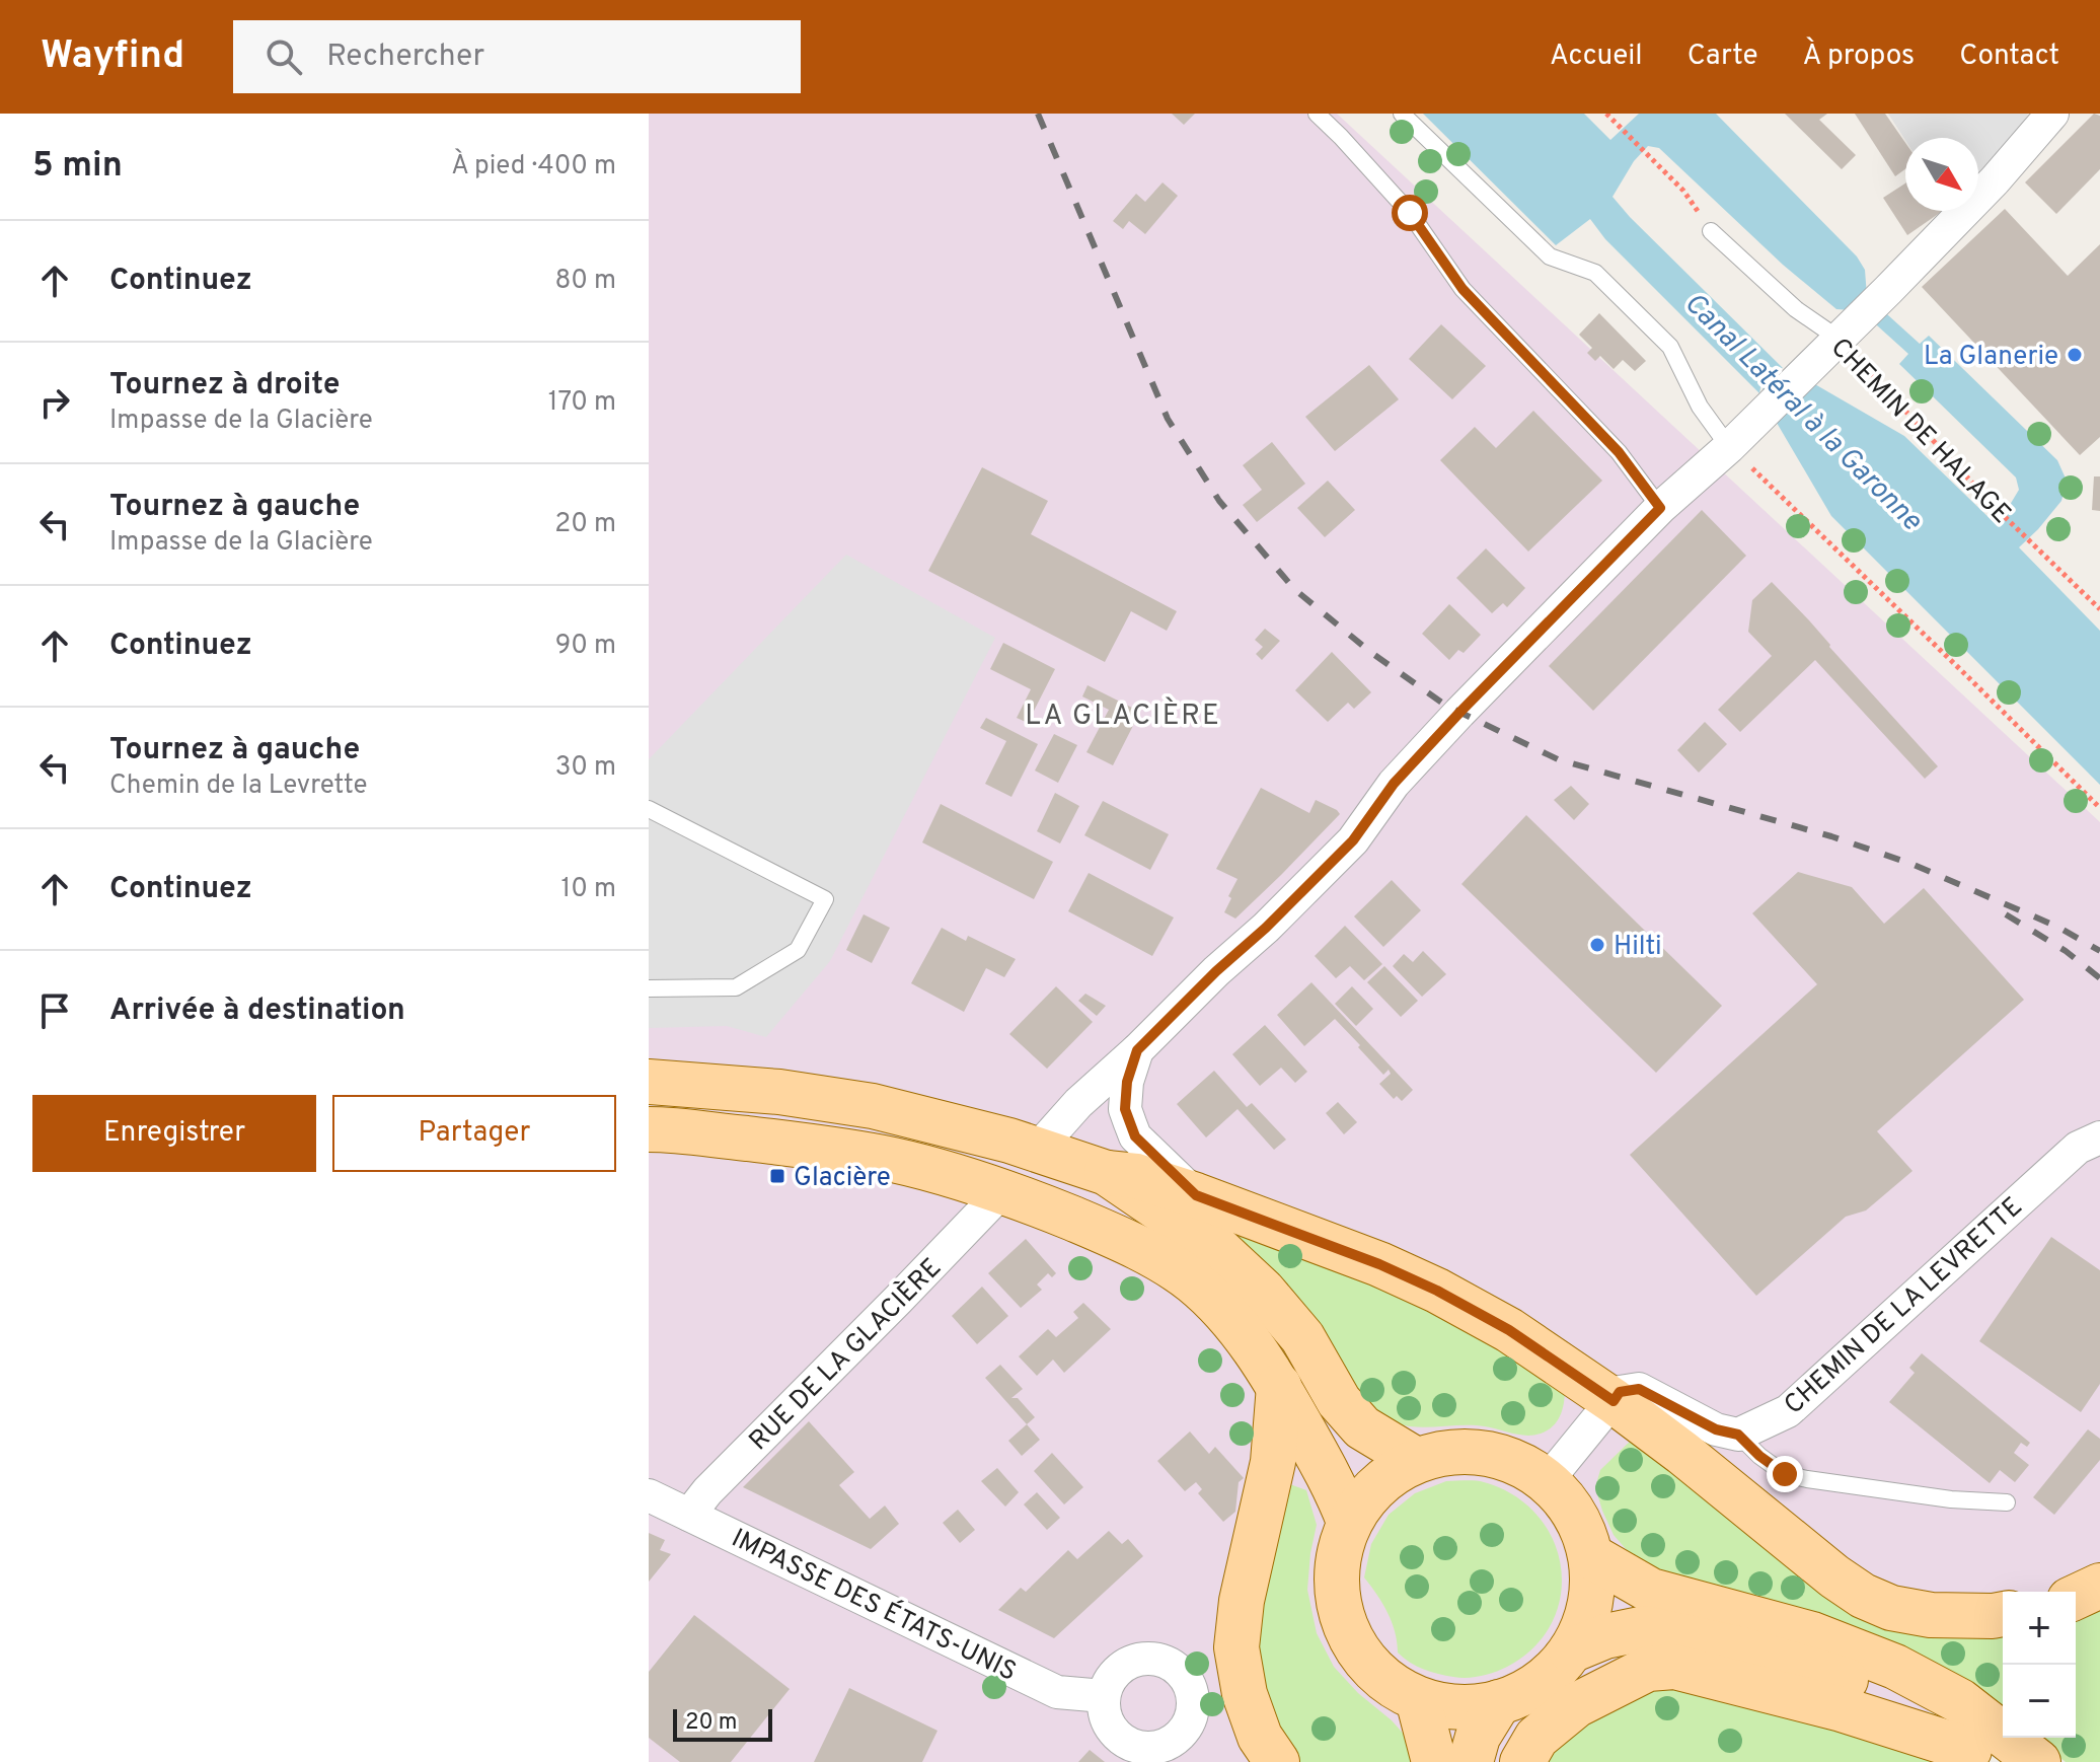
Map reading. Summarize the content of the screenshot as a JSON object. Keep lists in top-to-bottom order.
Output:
{
  "streets": {
    "street": ["CHEMIN DE LA LEVRETTE", "RUE DE LA GLACIÈRE", "IMPASSE DES ÉTATS-UNIS"],
    "lane": ["CHEMIN DE HALAGE"]
  },
  "crossings": [
    ["RUE DE LA GLACIÈRE", "IMPASSE DES ÉTATS-UNIS"]
  ],
  "districts": ["LA GLACIÈRE"],
  "water": ["Canal Latéral à la Garonne"],
  "places": {
    "other": ["La Glanerie", "Hilti"],
    "transit": ["Glacière"]
  },
  "scale_bar": "20 m",
  "north": "bottom right",
  "page": {
    "header": "Wayfind",
    "search": "Rechercher",
    "nav": [
      "Accueil",
      "Carte",
      "À propos",
      "Contact"
    ],
    "heading": ["5 min", "À pied · 400 m"],
    "list": [
      ["Continuez", "80 m"],
      ["Tournez à droite", "Impasse de la Glacière", "170 m"],
      ["Tournez à gauche", "Impasse de la Glacière", "20 m"],
      ["Continuez", "90 m"],
      ["Tournez à gauche", "Chemin de la Levrette", "30 m"],
      ["Continuez", "10 m"],
      "Arrivée à destination"
    ],
    "buttons": ["Enregistrer", "Partager"],
    "map_buttons": ["+", "−"],
    "scale": "20 m"
  }
}
